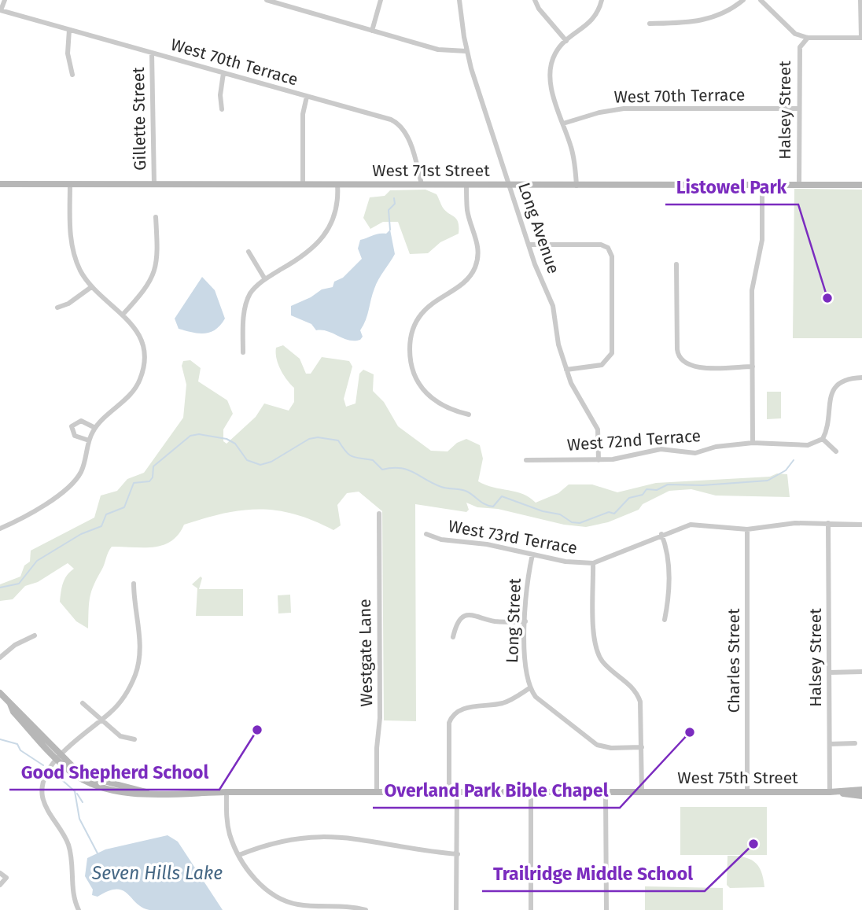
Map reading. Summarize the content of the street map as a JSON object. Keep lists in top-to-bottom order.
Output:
{
  "streets": {
    "main road": ["West 71st Street", "West 75th Street"],
    "street": [
      "West 70th Terrace",
      "Halsey Street",
      "Gillette Street",
      "Long Avenue",
      "West 72nd Terrace",
      "West 73rd Terrace",
      "Long Street",
      "Westgate Lane",
      "Charles Street"
    ]
  },
  "crossings": [
    ["West 70th Terrace", "Halsey Street"],
    ["West 70th Terrace", "Gillette Street"],
    ["West 70th Terrace", "West 71st Street"],
    ["Halsey Street", "West 71st Street"],
    ["Halsey Street", "West 73rd Terrace"],
    ["Halsey Street", "West 75th Street"],
    ["Gillette Street", "West 71st Street"],
    ["West 71st Street", "Long Avenue"],
    ["Long Avenue", "West 72nd Terrace"],
    ["West 73rd Terrace", "Long Street"],
    ["West 73rd Terrace", "Charles Street"],
    ["Westgate Lane", "West 75th Street"],
    ["Charles Street", "West 75th Street"]
  ],
  "water": ["Seven Hills Lake"],
  "places": [
    "Listowel Park",
    "Good Shepherd School",
    "Overland Park Bible Chapel",
    "Trailridge Middle School"
  ]
}
